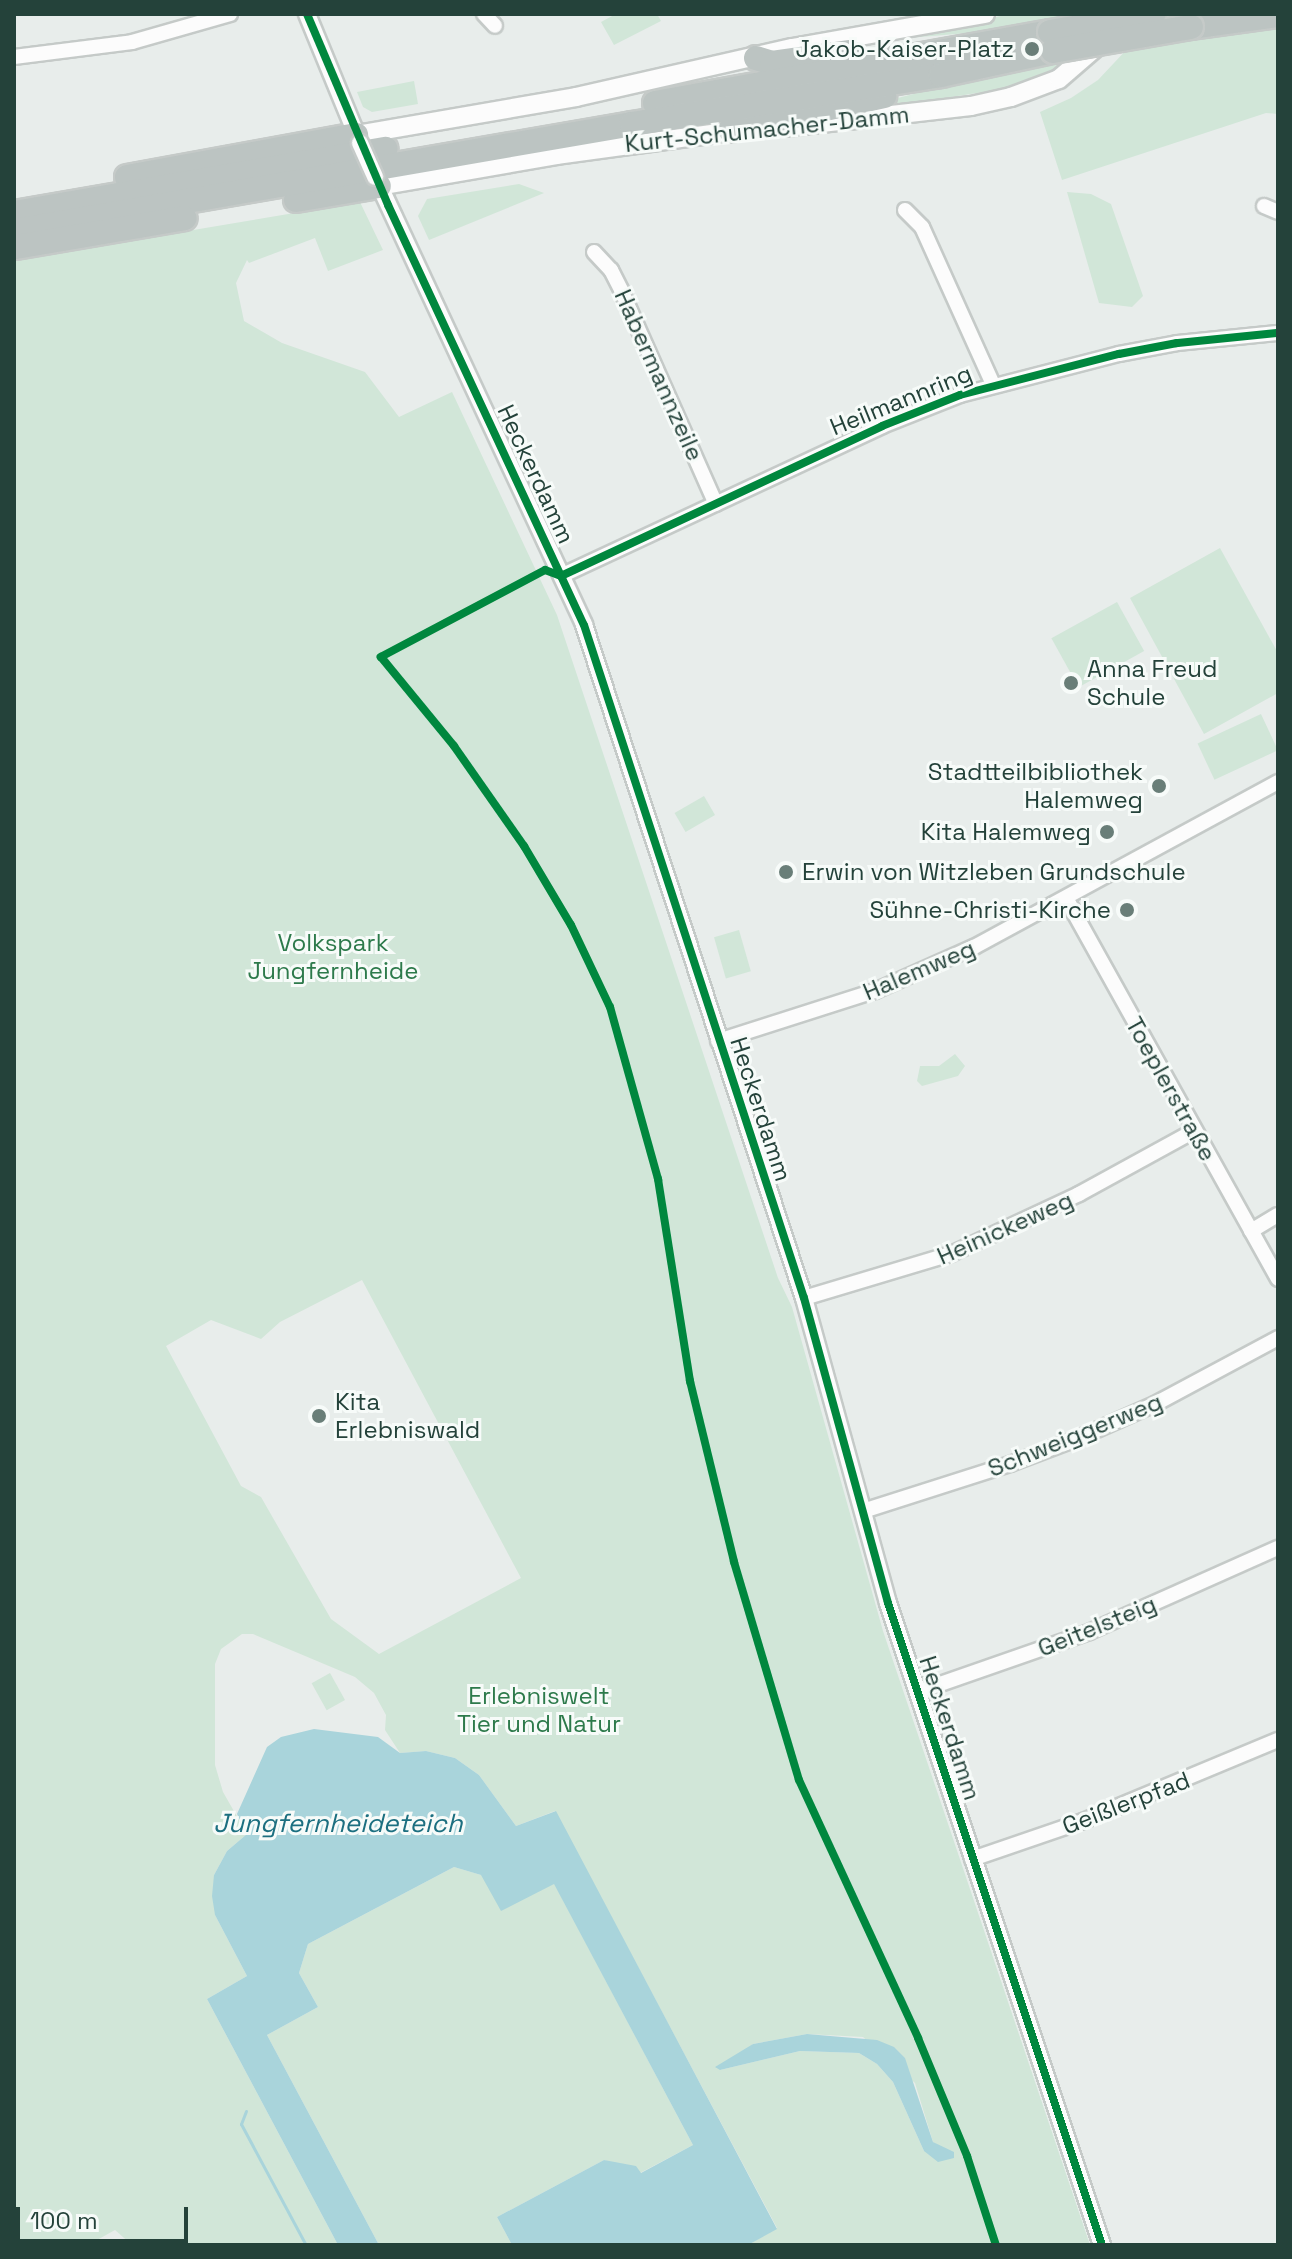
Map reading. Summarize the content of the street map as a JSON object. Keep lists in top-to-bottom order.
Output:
{
  "streets": {
    "main road": ["Kurt-Schumacher-Damm"],
    "street": [
      "Habermannzeile",
      "Heilmannring",
      "Heckerdamm",
      "Halemweg",
      "Toeplerstraße",
      "Heinickeweg",
      "Schweiggerweg",
      "Geitelsteig",
      "Geißlerpfad"
    ]
  },
  "crossings": [
    ["Kurt-Schumacher-Damm", "Heckerdamm"],
    ["Habermannzeile", "Heilmannring"],
    ["Heilmannring", "Heckerdamm"],
    ["Heckerdamm", "Halemweg"],
    ["Heckerdamm", "Heinickeweg"],
    ["Heckerdamm", "Schweiggerweg"],
    ["Heckerdamm", "Geitelsteig"],
    ["Heckerdamm", "Geißlerpfad"],
    ["Halemweg", "Toeplerstraße"],
    ["Toeplerstraße", "Heinickeweg"]
  ],
  "water": ["Jungfernheideteich"],
  "parks": ["Volkspark Jungfernheide", "Erlebniswelt Tier und Natur"],
  "places": [
    "Jakob-Kaiser-Platz",
    "Anna Freud Schule",
    "Stadtteilbibliothek Halemweg",
    "Kita Halemweg",
    "Erwin von Witzleben Grundschule",
    "Sühne-Christi-Kirche",
    "Kita Erlebniswald"
  ],
  "scale_bar": "100 m"
}
